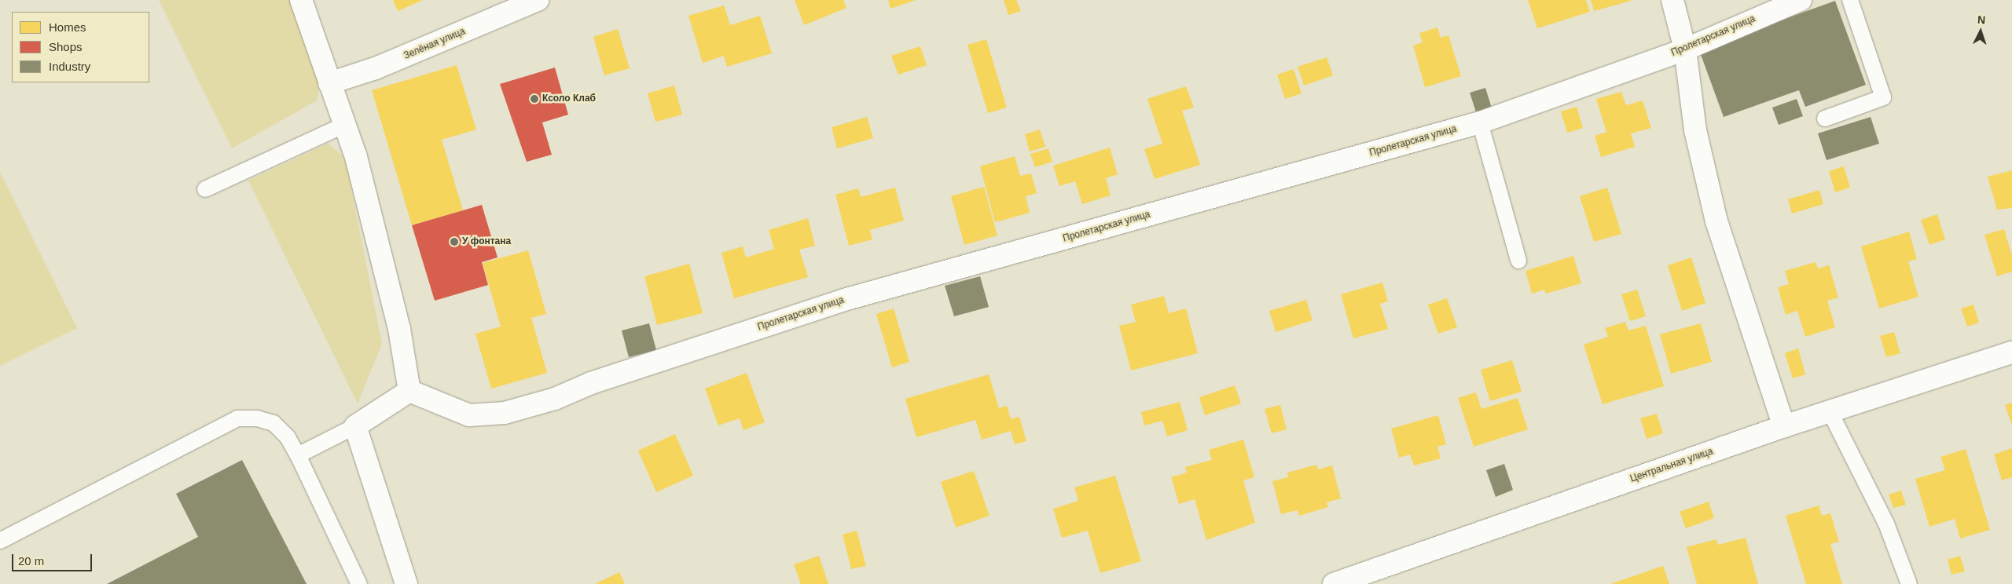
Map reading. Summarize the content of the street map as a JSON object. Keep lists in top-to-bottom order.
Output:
{
  "streets": {
    "street": ["Пролетарская улица", "Зелёная улица", "Центральная улица"]
  },
  "places": ["Ксоло Клаб", "У фонтана"],
  "legend": ["Homes", "Shops", "Industry"],
  "scale_bar": "20 m",
  "north": "top"
}
